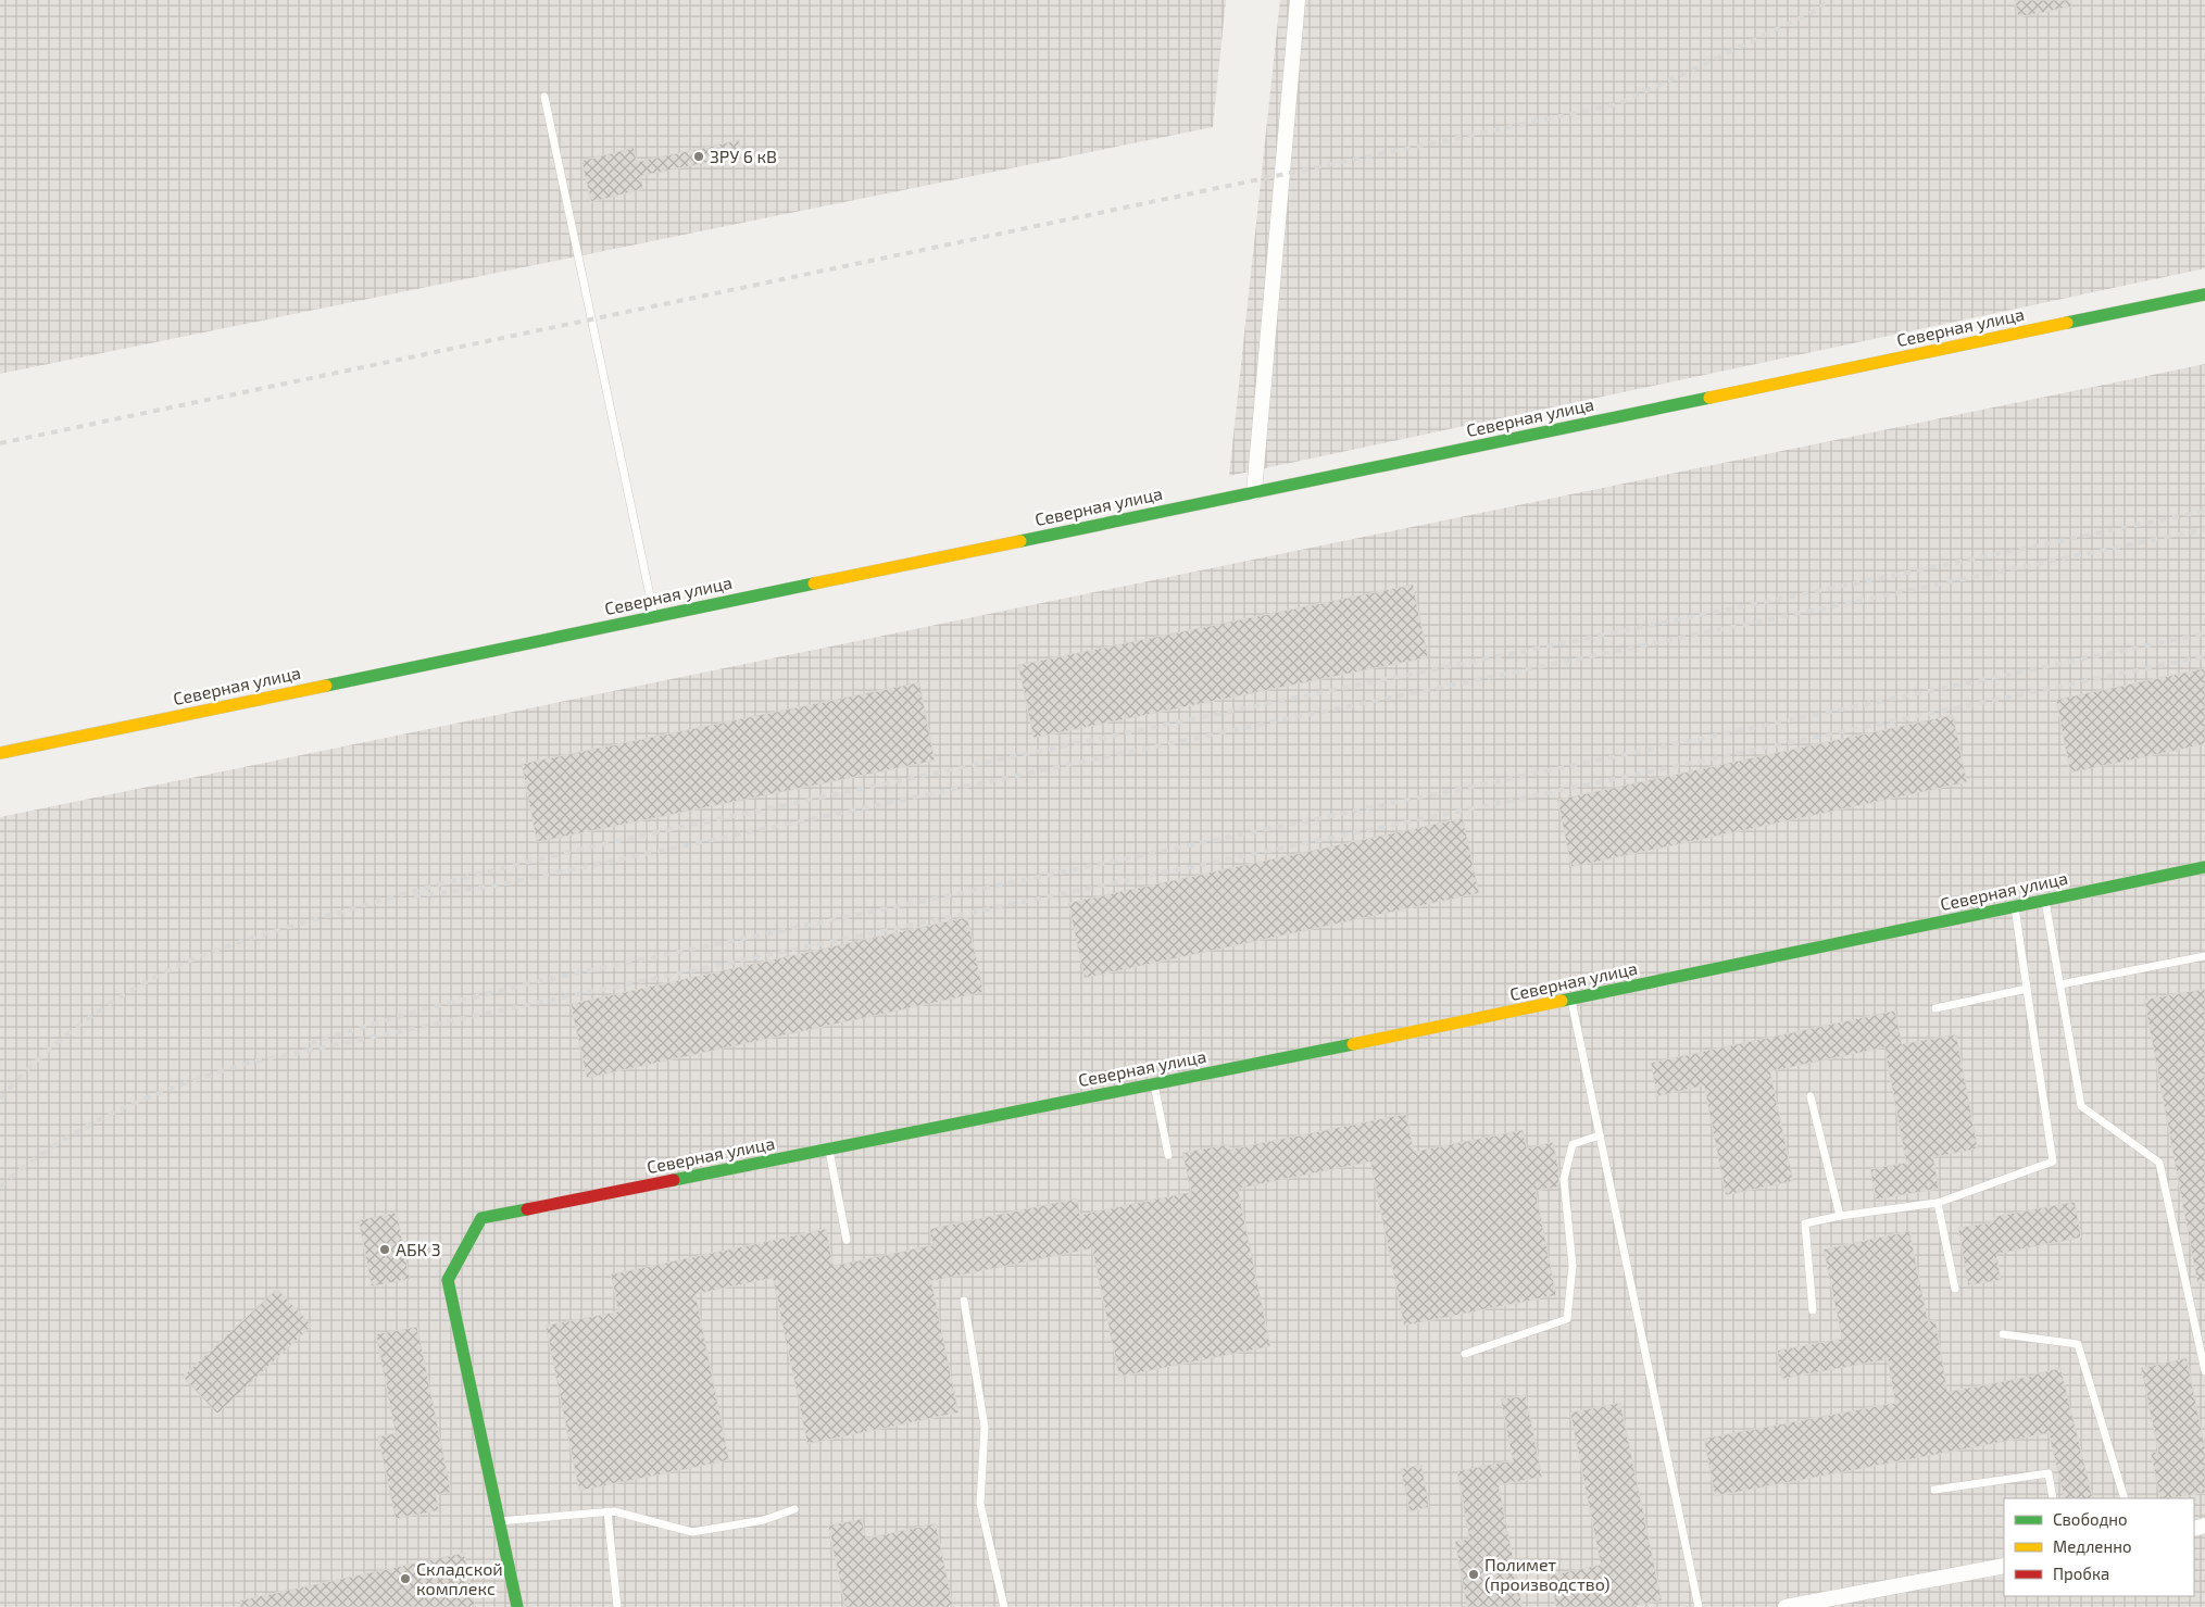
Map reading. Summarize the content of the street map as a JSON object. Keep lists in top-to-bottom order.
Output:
{
  "streets": {
    "main road": ["Северная улица"]
  },
  "places": [
    "ЗРУ 6 кВ",
    "АБК 3",
    "Полимет (производство)",
    "Складской комплекс"
  ],
  "legend": ["Свободно", "Медленно", "Пробка"]
}
